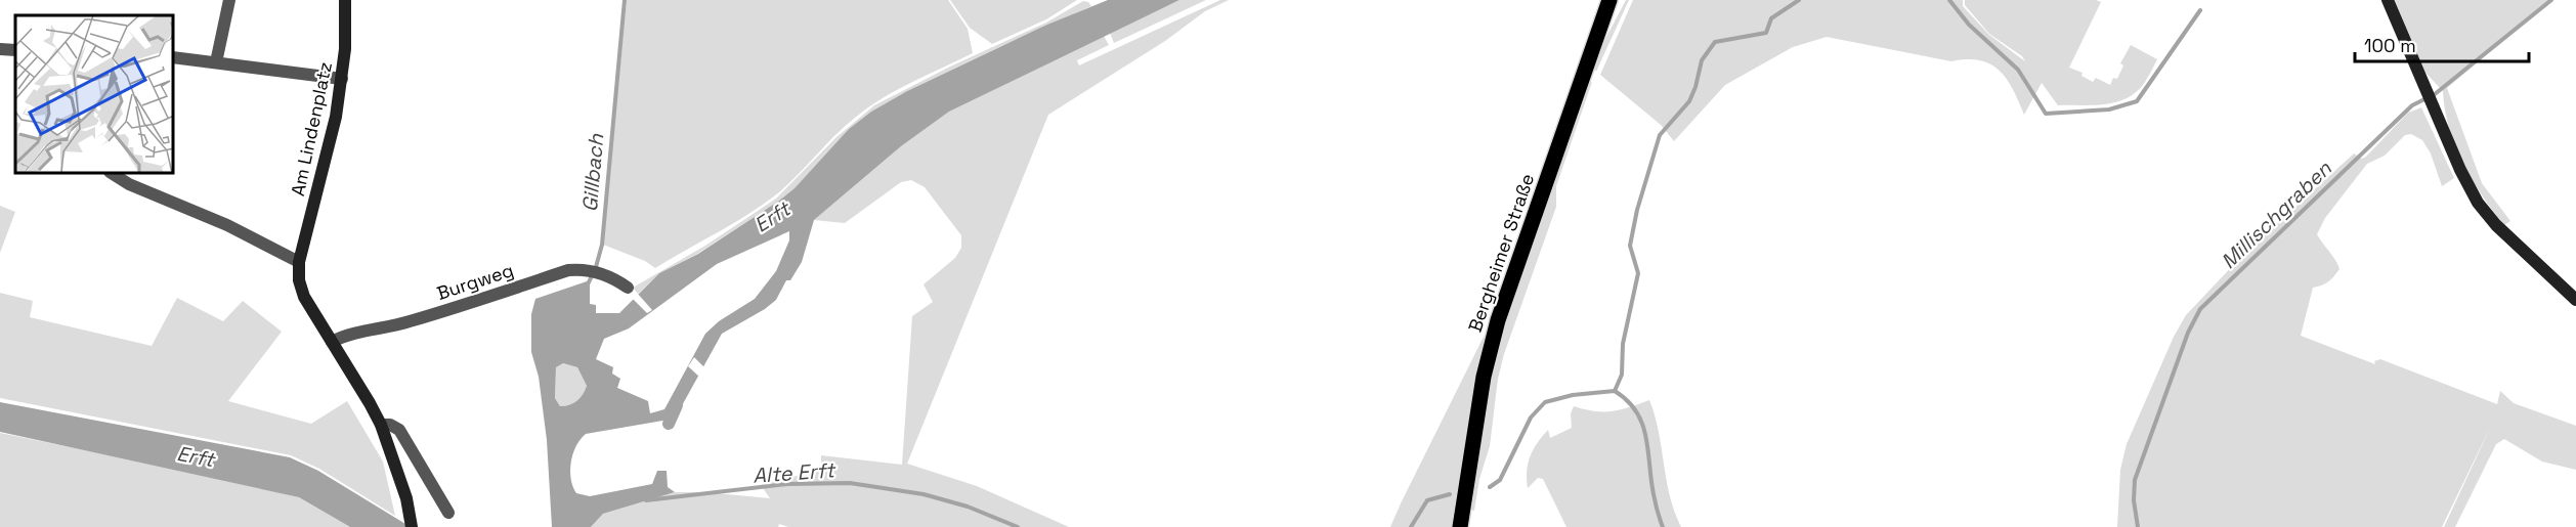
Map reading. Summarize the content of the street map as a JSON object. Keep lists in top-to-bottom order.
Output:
{
  "streets": {
    "main road": ["Am Lindenplatz", "Bergheimer Straße"],
    "street": ["Burgweg"]
  },
  "water": [
    "Gillbach",
    "Millischgraben",
    "Erft",
    "Alte Erft"
  ],
  "scale_bar": "100 m"
}
